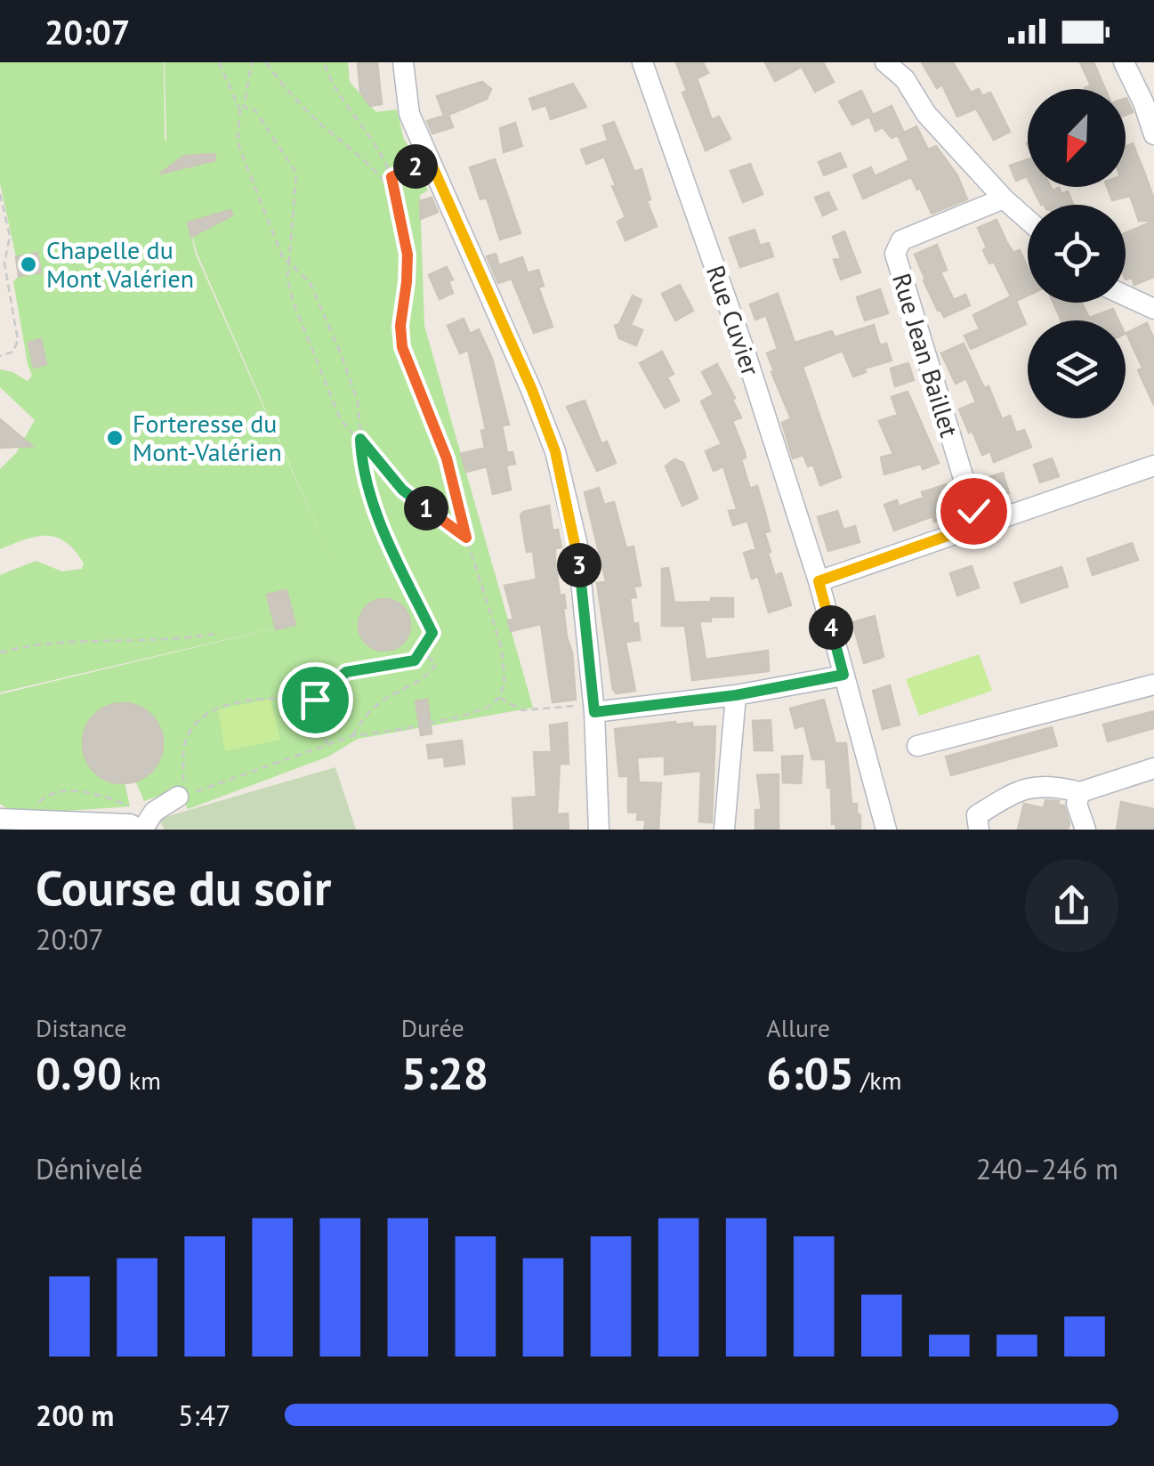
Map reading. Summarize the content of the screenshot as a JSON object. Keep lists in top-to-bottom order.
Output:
{
  "streets": {
    "street": ["Rue Cuvier", "Rue Jean Baillet"]
  },
  "places": ["Chapelle du Mont Valérien", "Forteresse du Mont-Valérien"],
  "north": "bottom left",
  "page": {
    "status": "20:07",
    "pins": [
      "2",
      "1",
      "3",
      "4"
    ],
    "heading": ["Course du soir", "20:07"],
    "stats": [
      ["Distance", "0.90 km"],
      ["Durée", "5:28"],
      ["Allure", "6:05 /km"]
    ],
    "chart": ["Dénivelé", "240–246 m"],
    "list": [
      {
        "name": "200 m",
        "note": "5:47"
      }
    ]
  }
}
